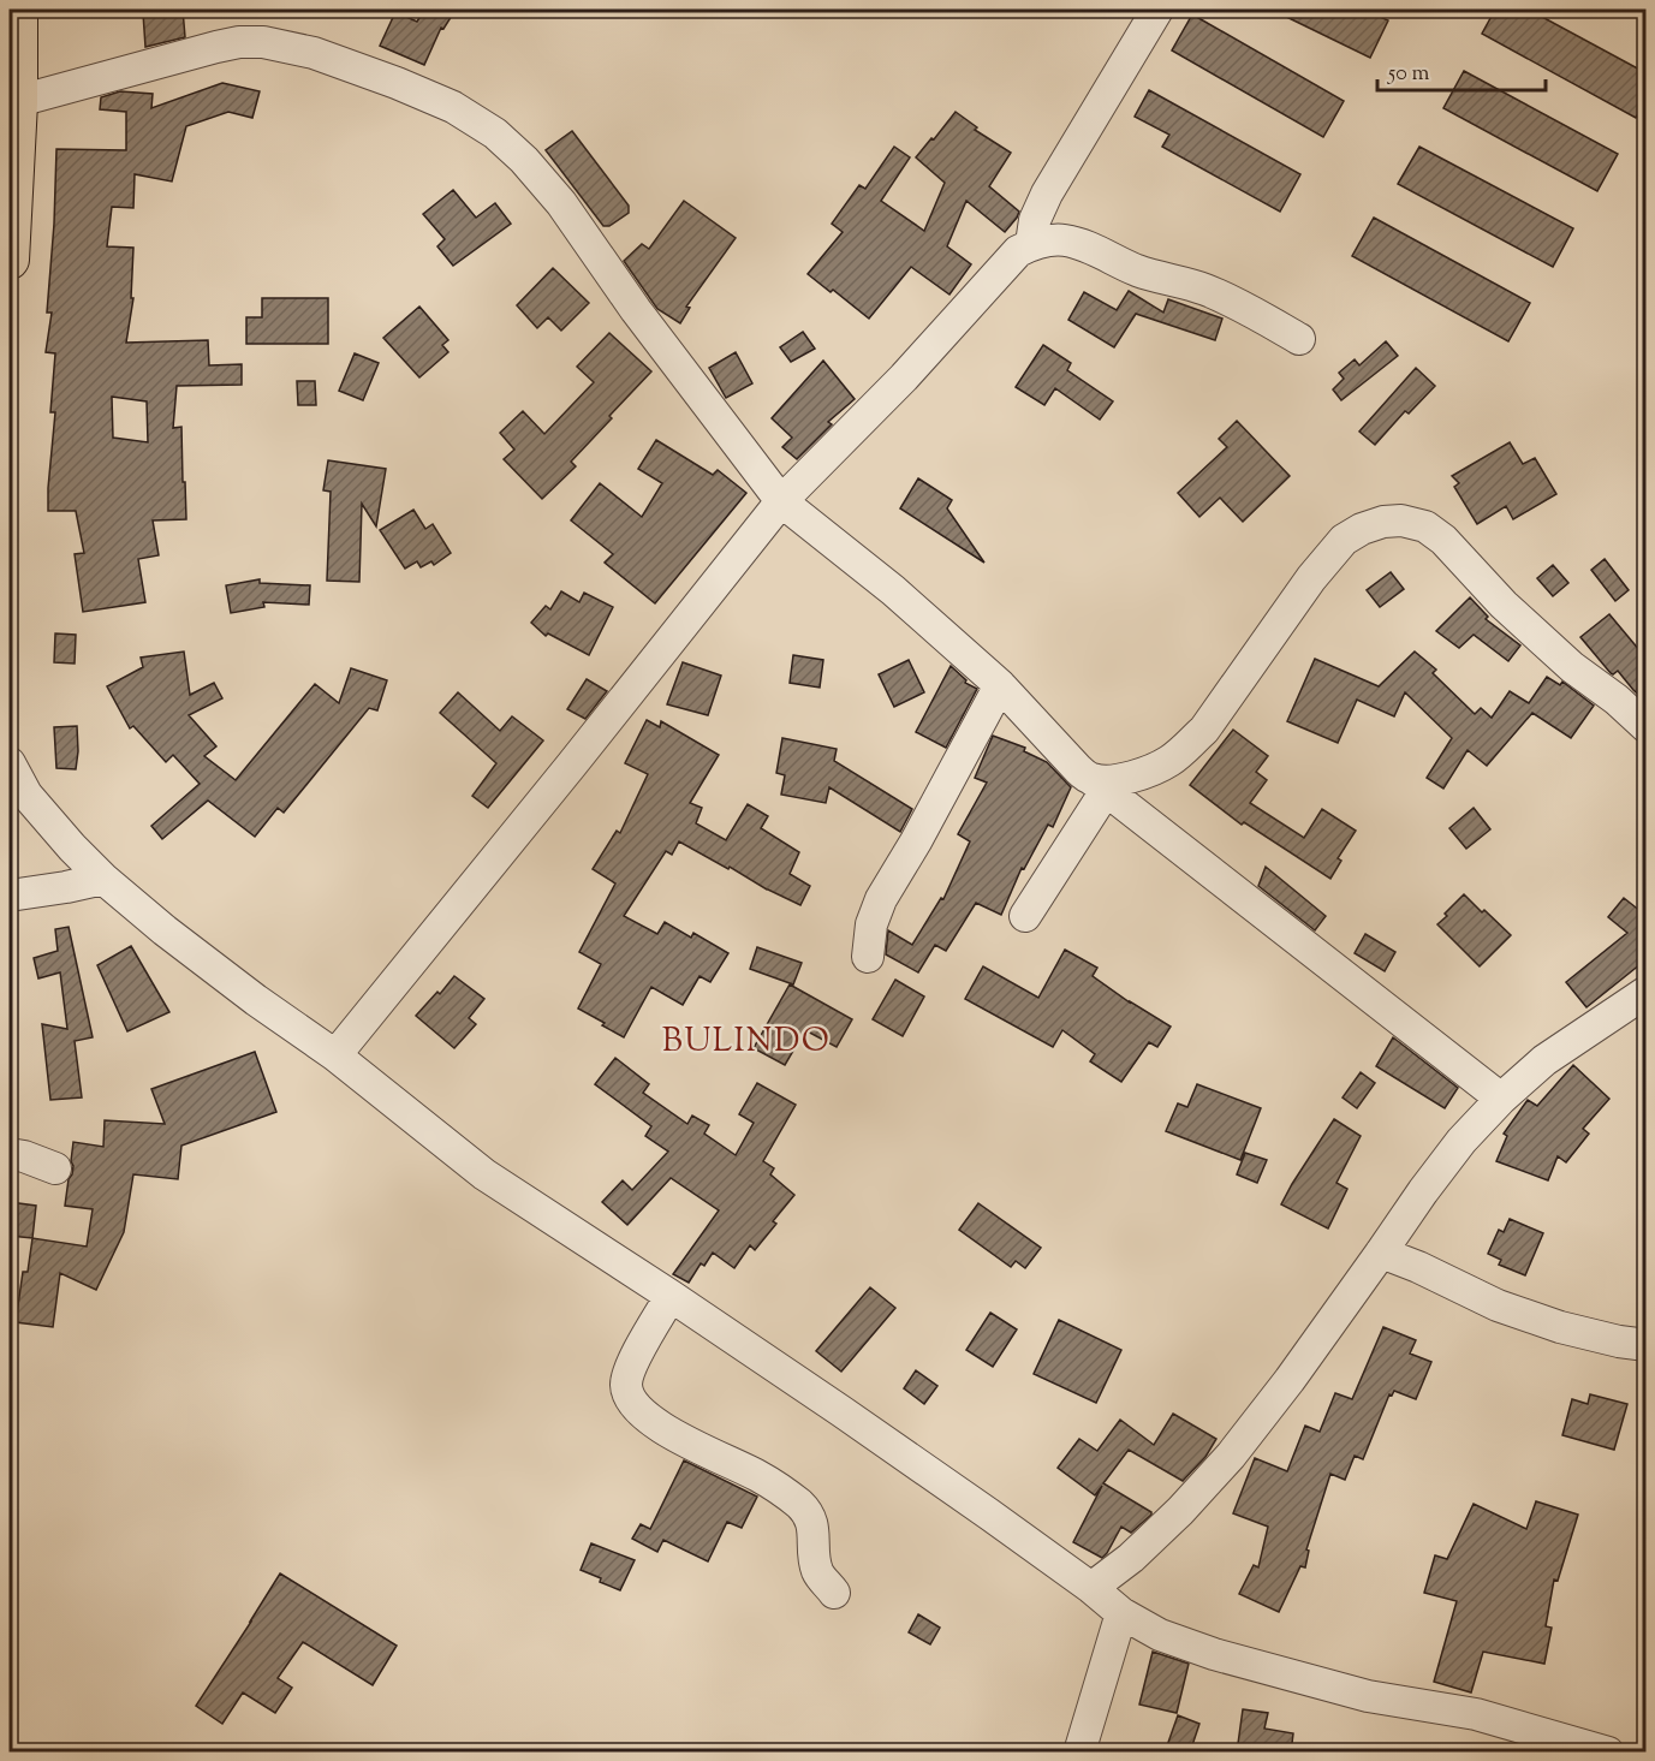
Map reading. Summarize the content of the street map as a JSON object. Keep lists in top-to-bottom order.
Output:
{
  "districts": ["BULINDO"],
  "scale_bar": "50 m"
}
